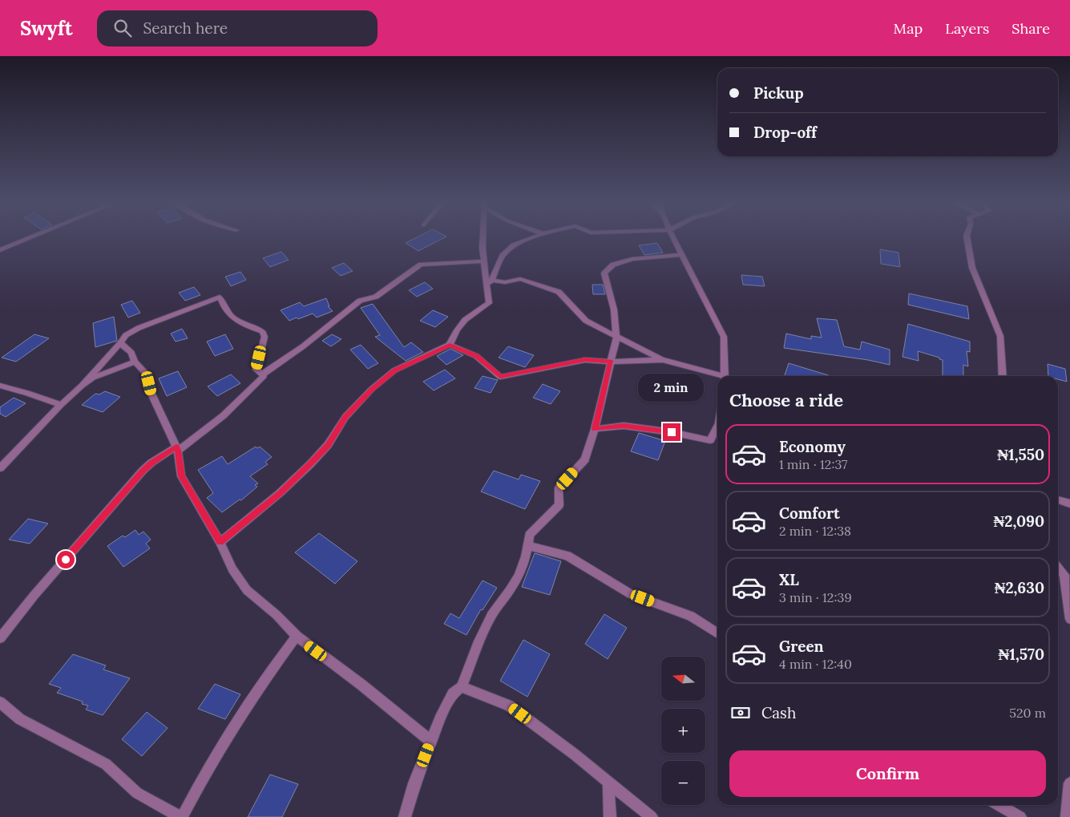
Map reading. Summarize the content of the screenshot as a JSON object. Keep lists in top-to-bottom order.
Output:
{
  "north": "left",
  "page": {
    "header": "Swyft",
    "search": "Search here",
    "nav": ["Map", "Layers", "Share"],
    "banner": ["Pickup", "Drop-off"],
    "bubble": "2 min",
    "heading": "Choose a ride",
    "list": [
      {
        "name": "Economy",
        "note": "1 min · 12:37",
        "value": "₦1,550"
      },
      {
        "name": "Comfort",
        "note": "2 min · 12:38",
        "value": "₦2,090"
      },
      {
        "name": "XL",
        "note": "3 min · 12:39",
        "value": "₦2,630"
      },
      {
        "name": "Green",
        "note": "4 min · 12:40",
        "value": "₦1,570"
      }
    ],
    "map_buttons": ["+", "−"],
    "pay": ["Cash", "520 m"],
    "buttons": "Confirm"
  }
}
